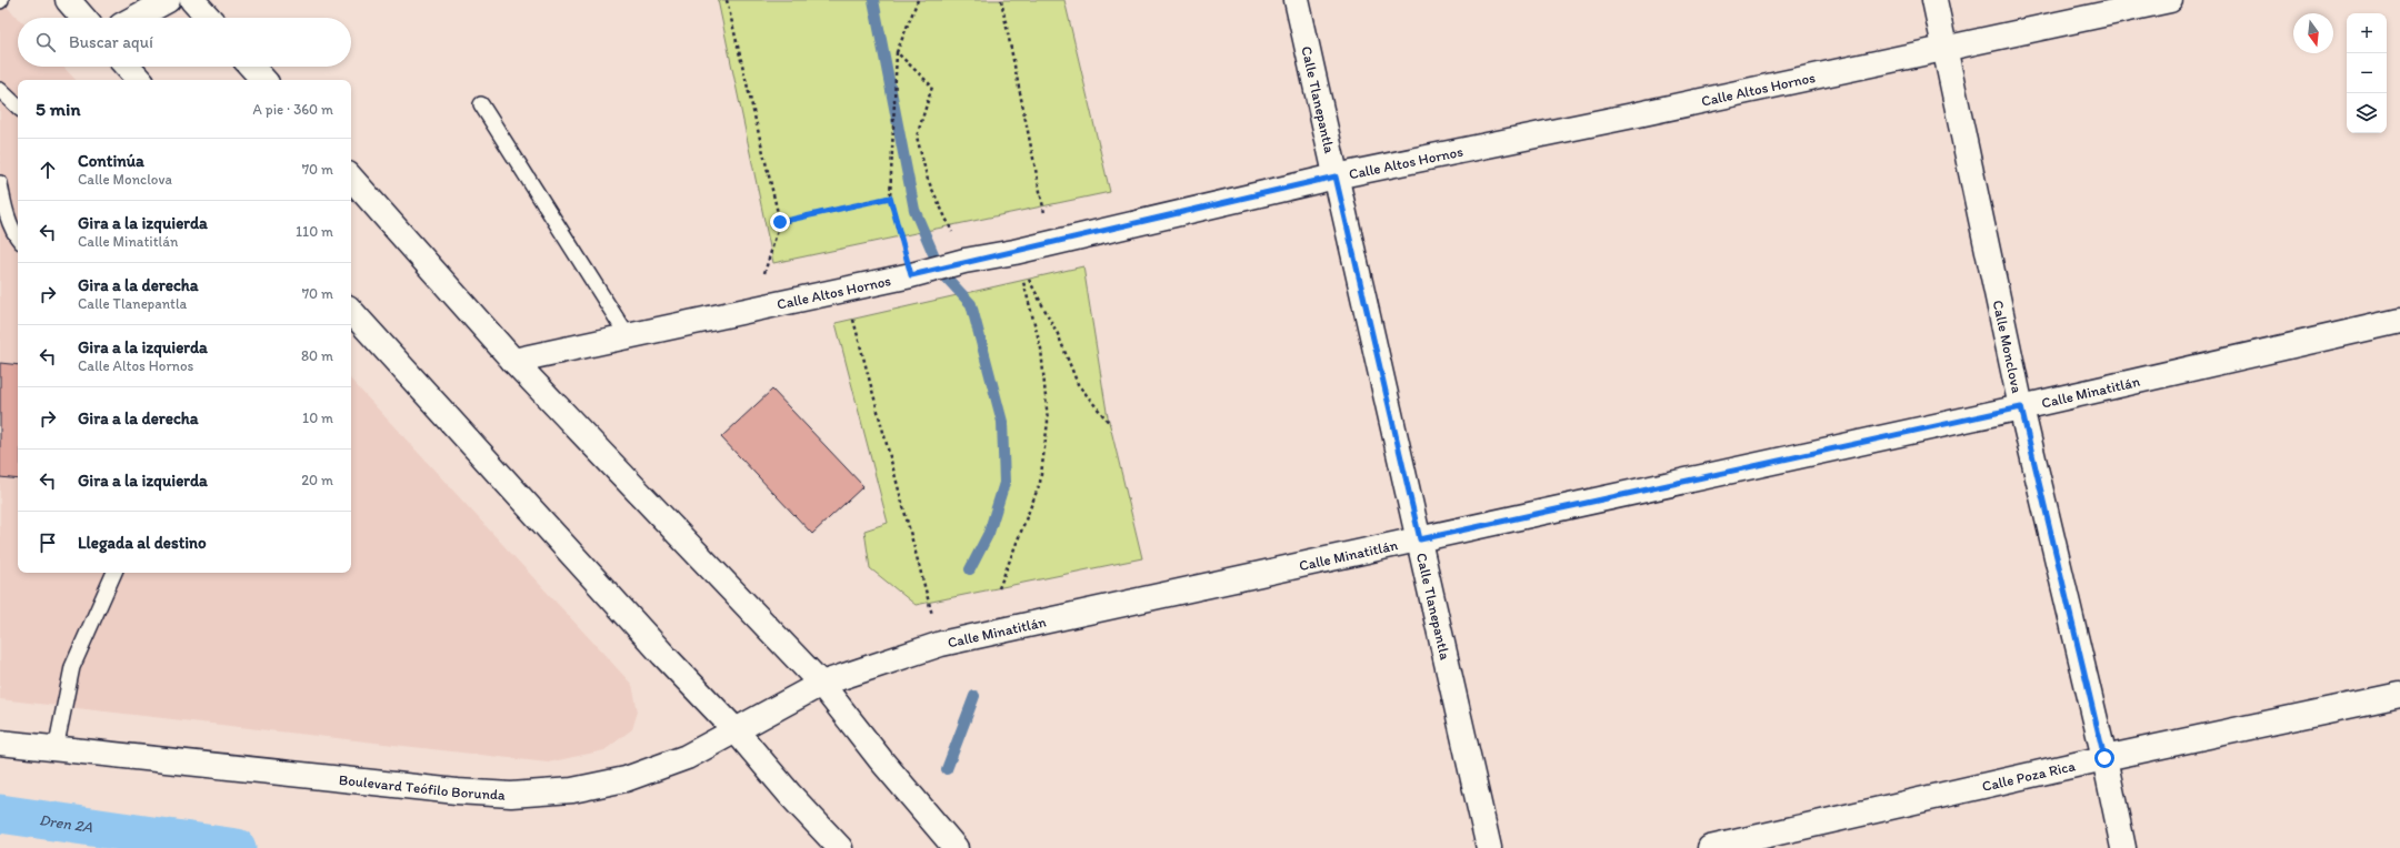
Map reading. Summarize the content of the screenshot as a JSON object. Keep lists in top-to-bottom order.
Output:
{
  "streets": {
    "main road": [
      "Calle Altos Hornos",
      "Calle Tlanepantla",
      "Calle Monclova",
      "Calle Minatitlán",
      "Calle Poza Rica",
      "Boulevard Teófilo Borunda"
    ]
  },
  "crossings": [
    ["Calle Altos Hornos", "Calle Tlanepantla"],
    ["Calle Altos Hornos", "Calle Monclova"],
    ["Calle Tlanepantla", "Calle Minatitlán"],
    ["Calle Monclova", "Calle Minatitlán"],
    ["Calle Monclova", "Calle Poza Rica"],
    ["Calle Minatitlán", "Boulevard Teófilo Borunda"]
  ],
  "water": ["Dren 2A"],
  "north": "bottom",
  "page": {
    "map_buttons": ["+", "−"],
    "search": "Buscar aquí",
    "heading": ["5 min", "A pie · 360 m"],
    "list": [
      ["Continúa", "Calle Monclova", "70 m"],
      ["Gira a la izquierda", "Calle Minatitlán", "110 m"],
      ["Gira a la derecha", "Calle Tlanepantla", "70 m"],
      ["Gira a la izquierda", "Calle Altos Hornos", "80 m"],
      ["Gira a la derecha", "10 m"],
      ["Gira a la izquierda", "20 m"],
      "Llegada al destino"
    ]
  }
}
